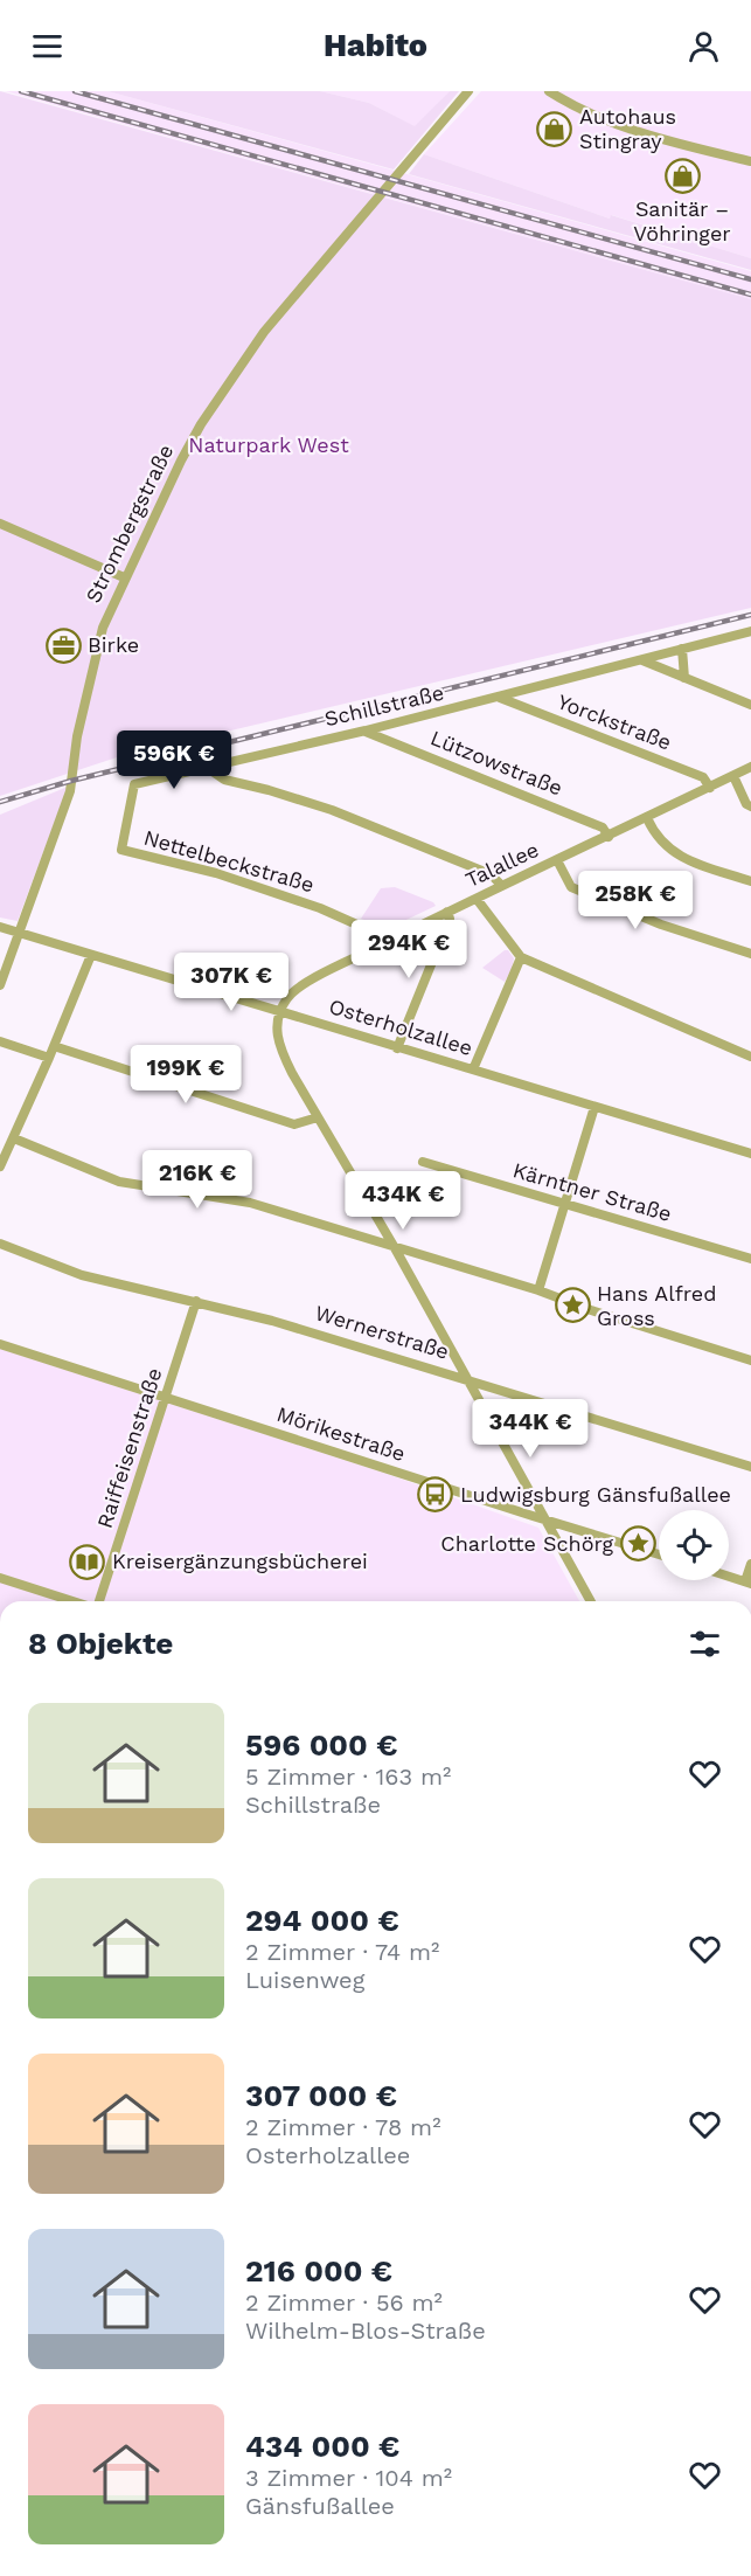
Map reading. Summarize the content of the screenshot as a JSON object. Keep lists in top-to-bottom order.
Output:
{
  "streets": {
    "street": [
      "Strombergstraße",
      "Schillstraße",
      "Yorckstraße",
      "Lützowstraße",
      "Nettelbeckstraße",
      "Talallee",
      "Osterholzallee",
      "Kärntner Straße",
      "Wernerstraße",
      "Mörikestraße",
      "Raiffeisenstraße"
    ]
  },
  "crossings": [
    ["Strombergstraße", "Osterholzallee"],
    ["Schillstraße", "Yorckstraße"],
    ["Schillstraße", "Lützowstraße"],
    ["Schillstraße", "Nettelbeckstraße"],
    ["Yorckstraße", "Talallee"],
    ["Lützowstraße", "Talallee"],
    ["Nettelbeckstraße", "Talallee"],
    ["Talallee", "Osterholzallee"],
    ["Wernerstraße", "Raiffeisenstraße"],
    ["Mörikestraße", "Raiffeisenstraße"]
  ],
  "parks": ["Naturpark West"],
  "places": {
    "shop": ["Autohaus Stingray", "Sanitär – Vöhringer"],
    "office": ["Birke"],
    "place": ["Hans Alfred Gross", "Charlotte Schörg"],
    "bus stop": ["Ludwigsburg Gänsfußallee"],
    "library": ["Kreisergänzungsbücherei"]
  },
  "page": {
    "header": "Habito",
    "price": [
      "596K €",
      "258K €",
      "294K €",
      "307K €",
      "199K €",
      "216K €",
      "434K €",
      "344K €"
    ],
    "heading": "8 Objekte",
    "list": [
      {
        "name": "596 000 €",
        "note": "5 Zimmer · 163 m² · Schillstraße"
      },
      {
        "name": "294 000 €",
        "note": "2 Zimmer · 74 m² · Luisenweg"
      },
      {
        "name": "307 000 €",
        "note": "2 Zimmer · 78 m² · Osterholzallee"
      },
      {
        "name": "216 000 €",
        "note": "2 Zimmer · 56 m² · Wilhelm-Blos-Straße"
      },
      {
        "name": "434 000 €",
        "note": "3 Zimmer · 104 m² · Gänsfußallee"
      }
    ]
  }
}
